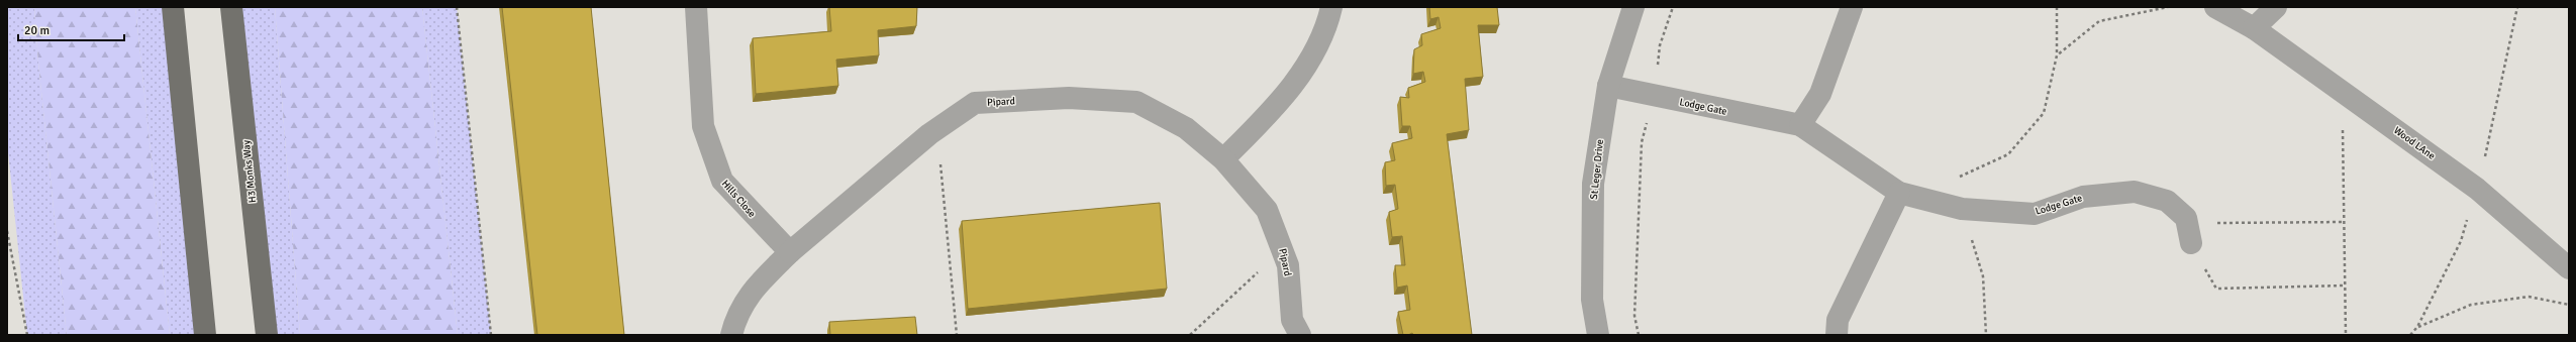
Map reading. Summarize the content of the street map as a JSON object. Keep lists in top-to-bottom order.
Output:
{
  "streets": {
    "main road": ["H3 Monks Way"],
    "street": [
      "Pipard",
      "Lodge Gate",
      "Wood LAne",
      "St Leger Drive",
      "Hills Close"
    ]
  },
  "crossings": [
    ["Pipard", "Hills Close"],
    ["Lodge Gate", "St Leger Drive"]
  ],
  "scale_bar": "20 m"
}
